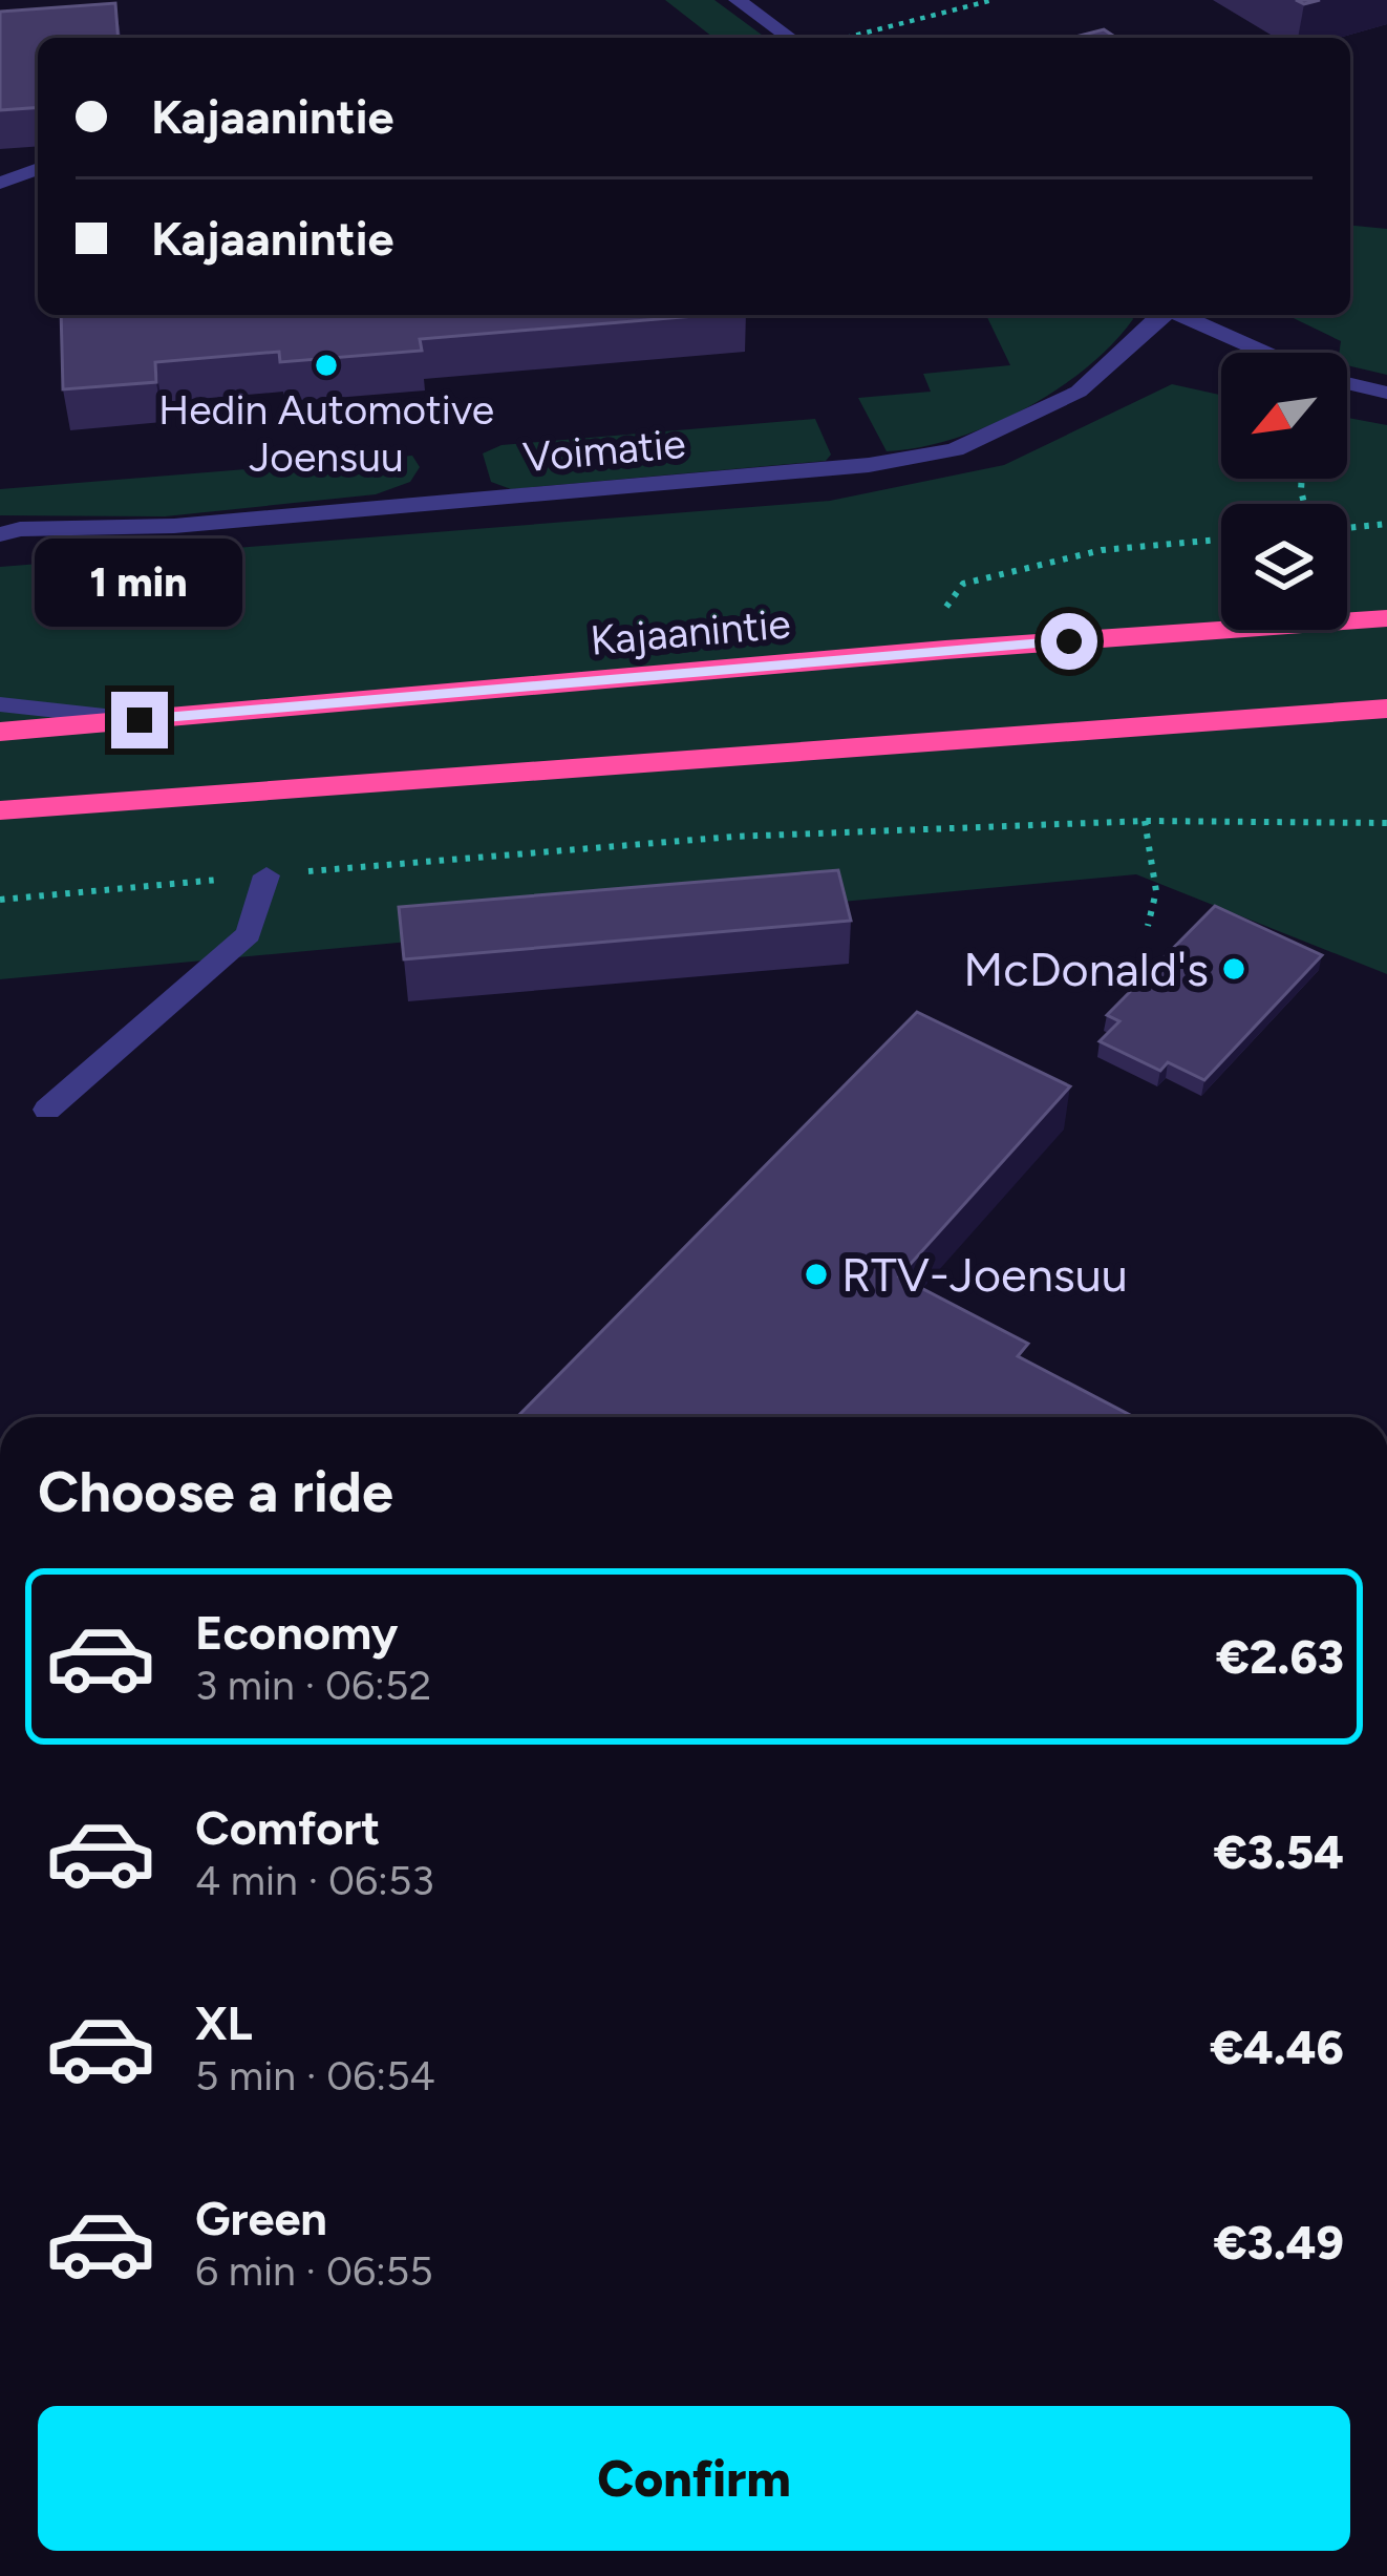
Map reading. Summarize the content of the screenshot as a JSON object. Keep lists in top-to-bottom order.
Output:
{
  "streets": {
    "highway": ["Kajaanintie"],
    "street": ["Voimatie"]
  },
  "places": ["Hedin Automotive Joensuu", "McDonald's", "RTV-Joensuu"],
  "north": "bottom left",
  "page": {
    "banner": ["Kajaanintie", "Kajaanintie"],
    "bubble": "1 min",
    "heading": "Choose a ride",
    "list": [
      {
        "name": "Economy",
        "note": "3 min · 06:52",
        "value": "€2.63"
      },
      {
        "name": "Comfort",
        "note": "4 min · 06:53",
        "value": "€3.54"
      },
      {
        "name": "XL",
        "note": "5 min · 06:54",
        "value": "€4.46"
      },
      {
        "name": "Green",
        "note": "6 min · 06:55",
        "value": "€3.49"
      }
    ],
    "buttons": "Confirm"
  }
}
